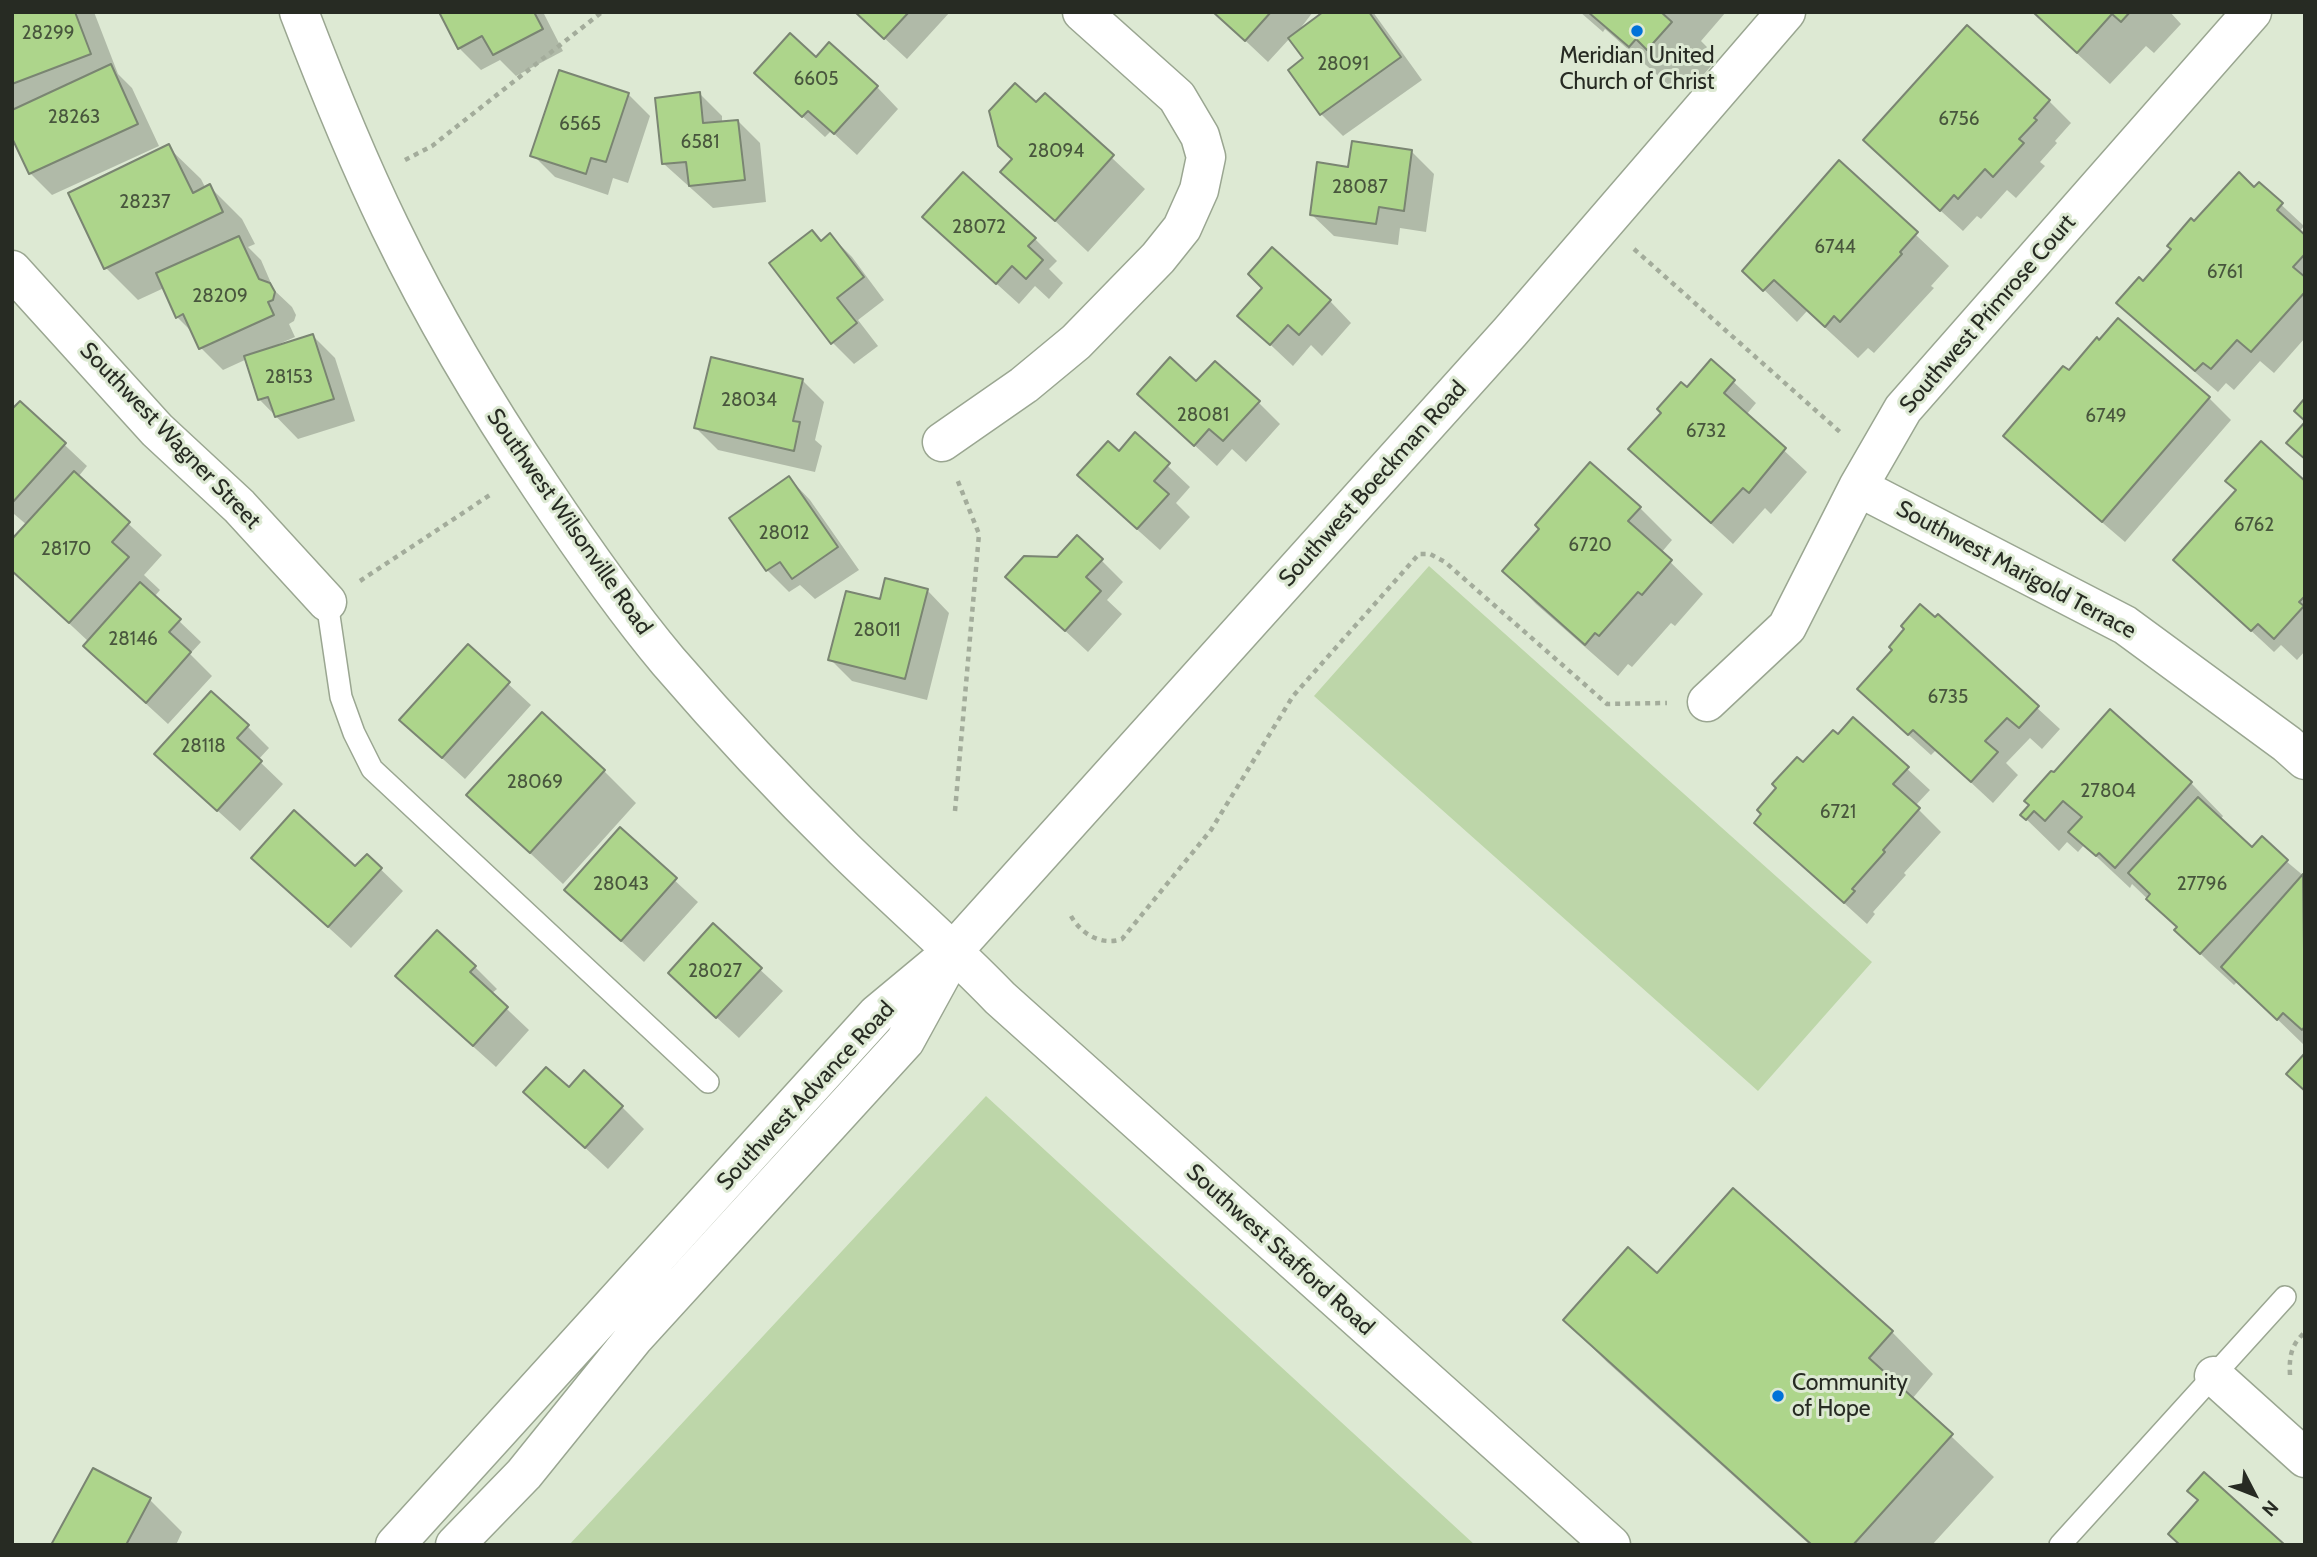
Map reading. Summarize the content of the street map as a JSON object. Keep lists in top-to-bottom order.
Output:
{
  "streets": {
    "street": [
      "Southwest Primrose Court",
      "Southwest Wagner Street",
      "Southwest Boeckman Road",
      "Southwest Wilsonville Road",
      "Southwest Marigold Terrace",
      "Southwest Advance Road",
      "Southwest Stafford Road"
    ]
  },
  "crossings": [
    ["Southwest Primrose Court", "Southwest Marigold Terrace"],
    ["Southwest Boeckman Road", "Southwest Wilsonville Road"],
    ["Southwest Boeckman Road", "Southwest Advance Road"],
    ["Southwest Boeckman Road", "Southwest Stafford Road"],
    ["Southwest Wilsonville Road", "Southwest Advance Road"],
    ["Southwest Wilsonville Road", "Southwest Stafford Road"],
    ["Southwest Advance Road", "Southwest Stafford Road"]
  ],
  "places": ["Meridian United Church of Christ", "Community of Hope"],
  "house_numbers": [
    "28299",
    "28091",
    "6605",
    "28263",
    "6756",
    "6565",
    "6581",
    "28094",
    "28087",
    "28237",
    "28072",
    "6744",
    "6761",
    "28209",
    "28153",
    "28034",
    "28081",
    "6749",
    "6732",
    "6762",
    "28012",
    "6720",
    "28170",
    "28011",
    "28146",
    "6735",
    "28118",
    "28069",
    "27804",
    "6721",
    "28043",
    "27796",
    "28027"
  ],
  "north": "bottom right"
}
